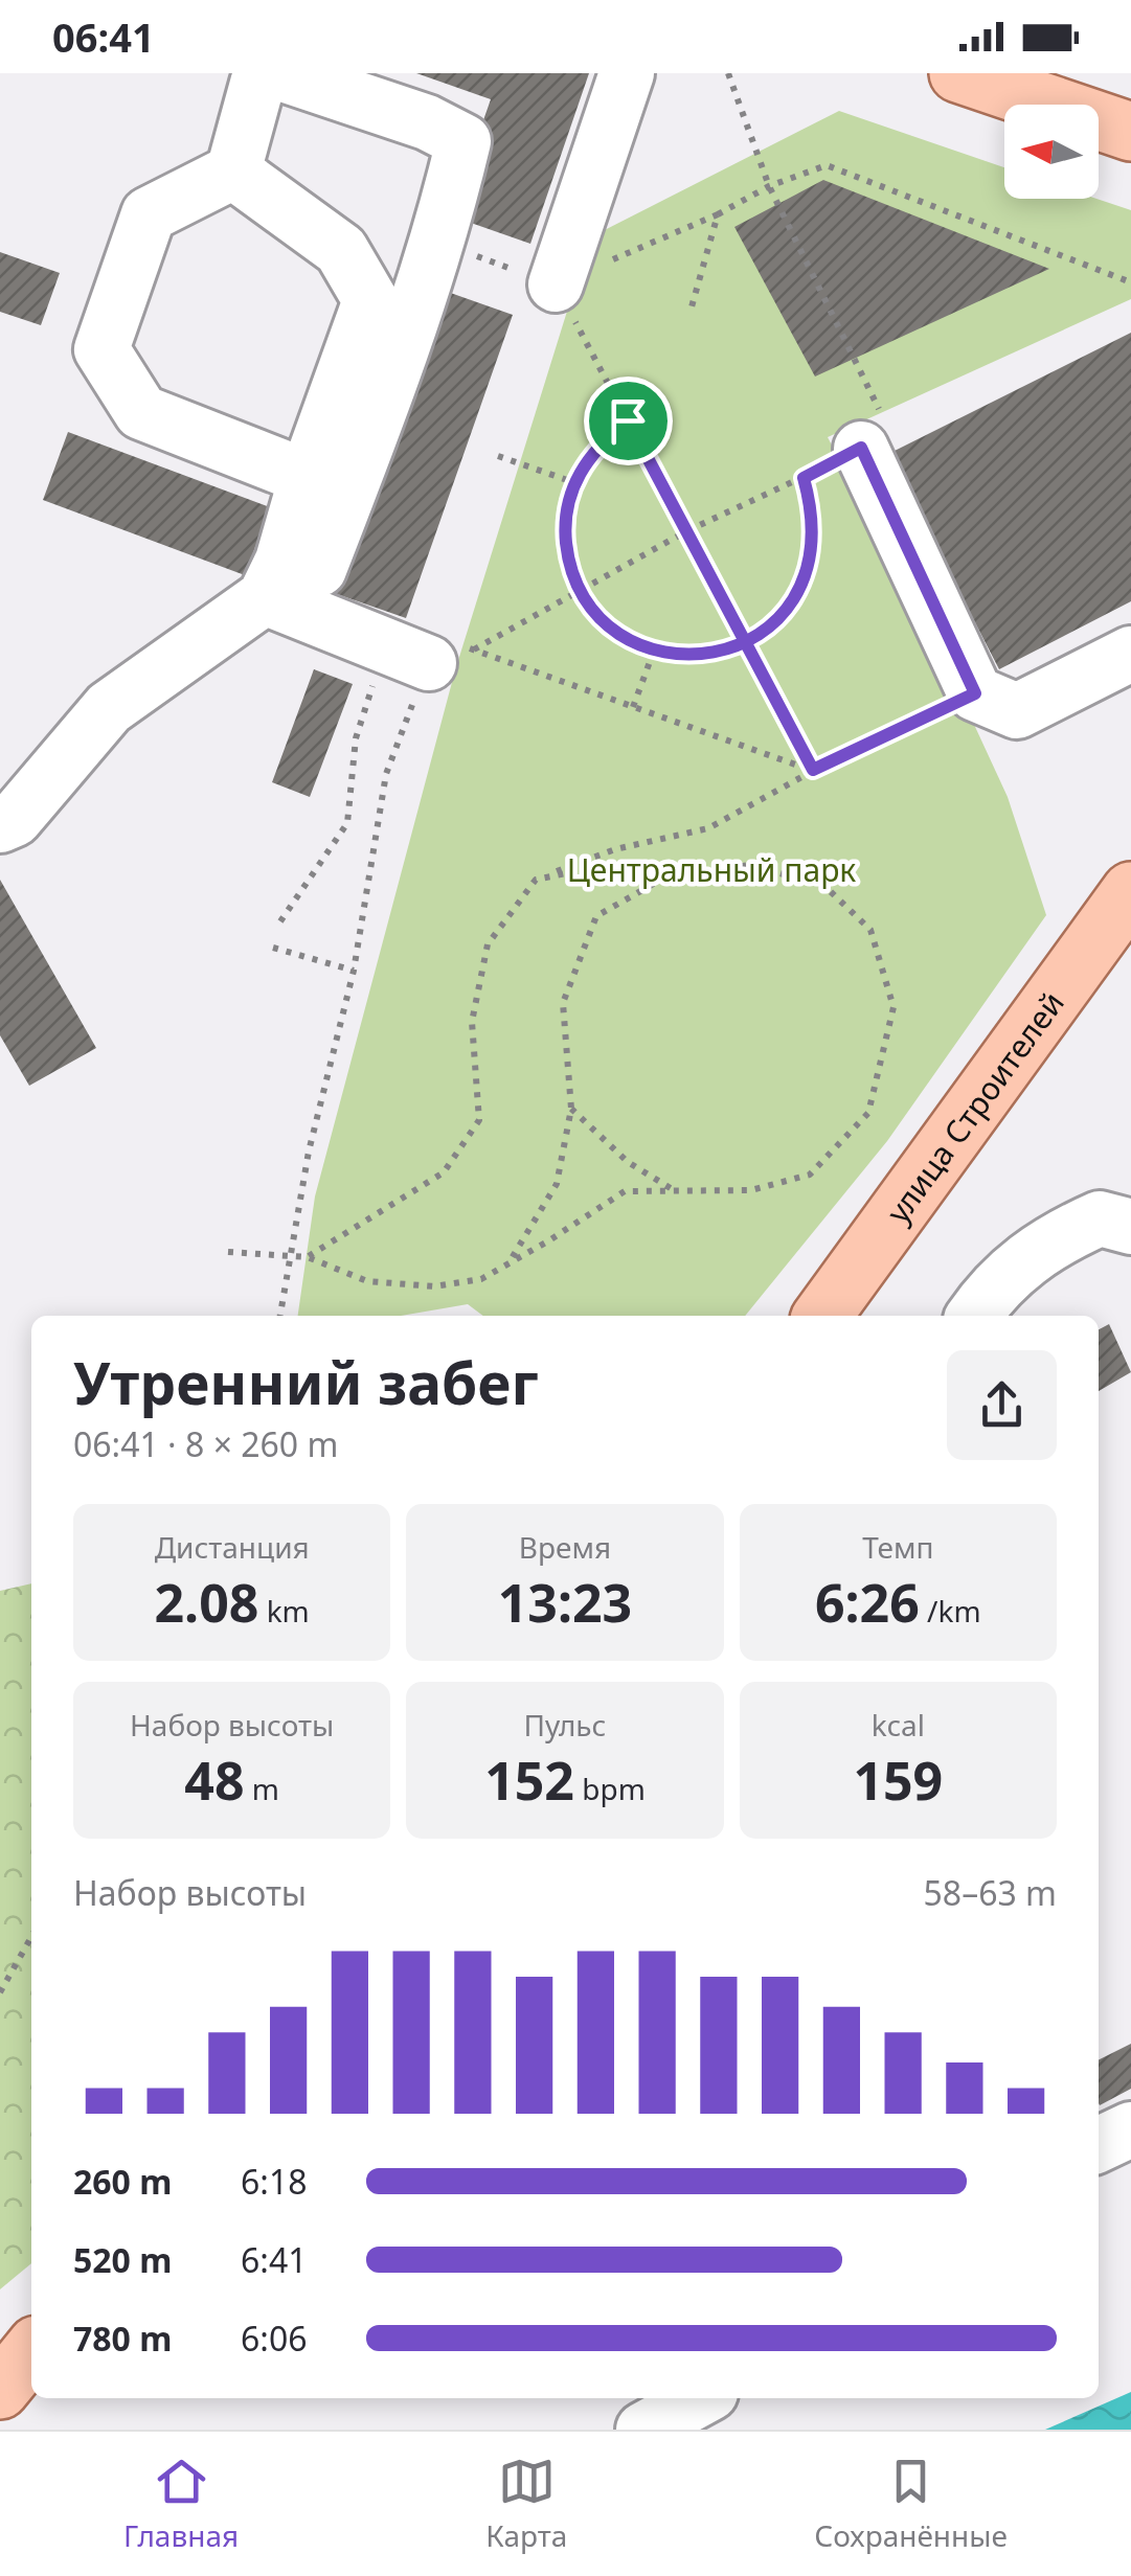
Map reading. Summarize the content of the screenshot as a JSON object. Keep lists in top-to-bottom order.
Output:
{
  "streets": {
    "main road": ["улица Строителей"]
  },
  "parks": ["Центральный парк"],
  "north": "left",
  "page": {
    "status": "06:41",
    "heading": ["Утренний забег", "06:41 · 8 × 260 m"],
    "stats": [
      ["Дистанция", "2.08 km"],
      ["Время", "13:23"],
      ["Темп", "6:26 /km"],
      ["Набор высоты", "48 m"],
      ["Пульс", "152 bpm"],
      ["kcal", "159"]
    ],
    "chart": ["Набор высоты", "58–63 m"],
    "list": [
      {
        "name": "260 m",
        "note": "6:18"
      },
      {
        "name": "520 m",
        "note": "6:41"
      },
      {
        "name": "780 m",
        "note": "6:06"
      }
    ],
    "tabs": ["Главная", "Карта", "Сохранённые"]
  }
}
